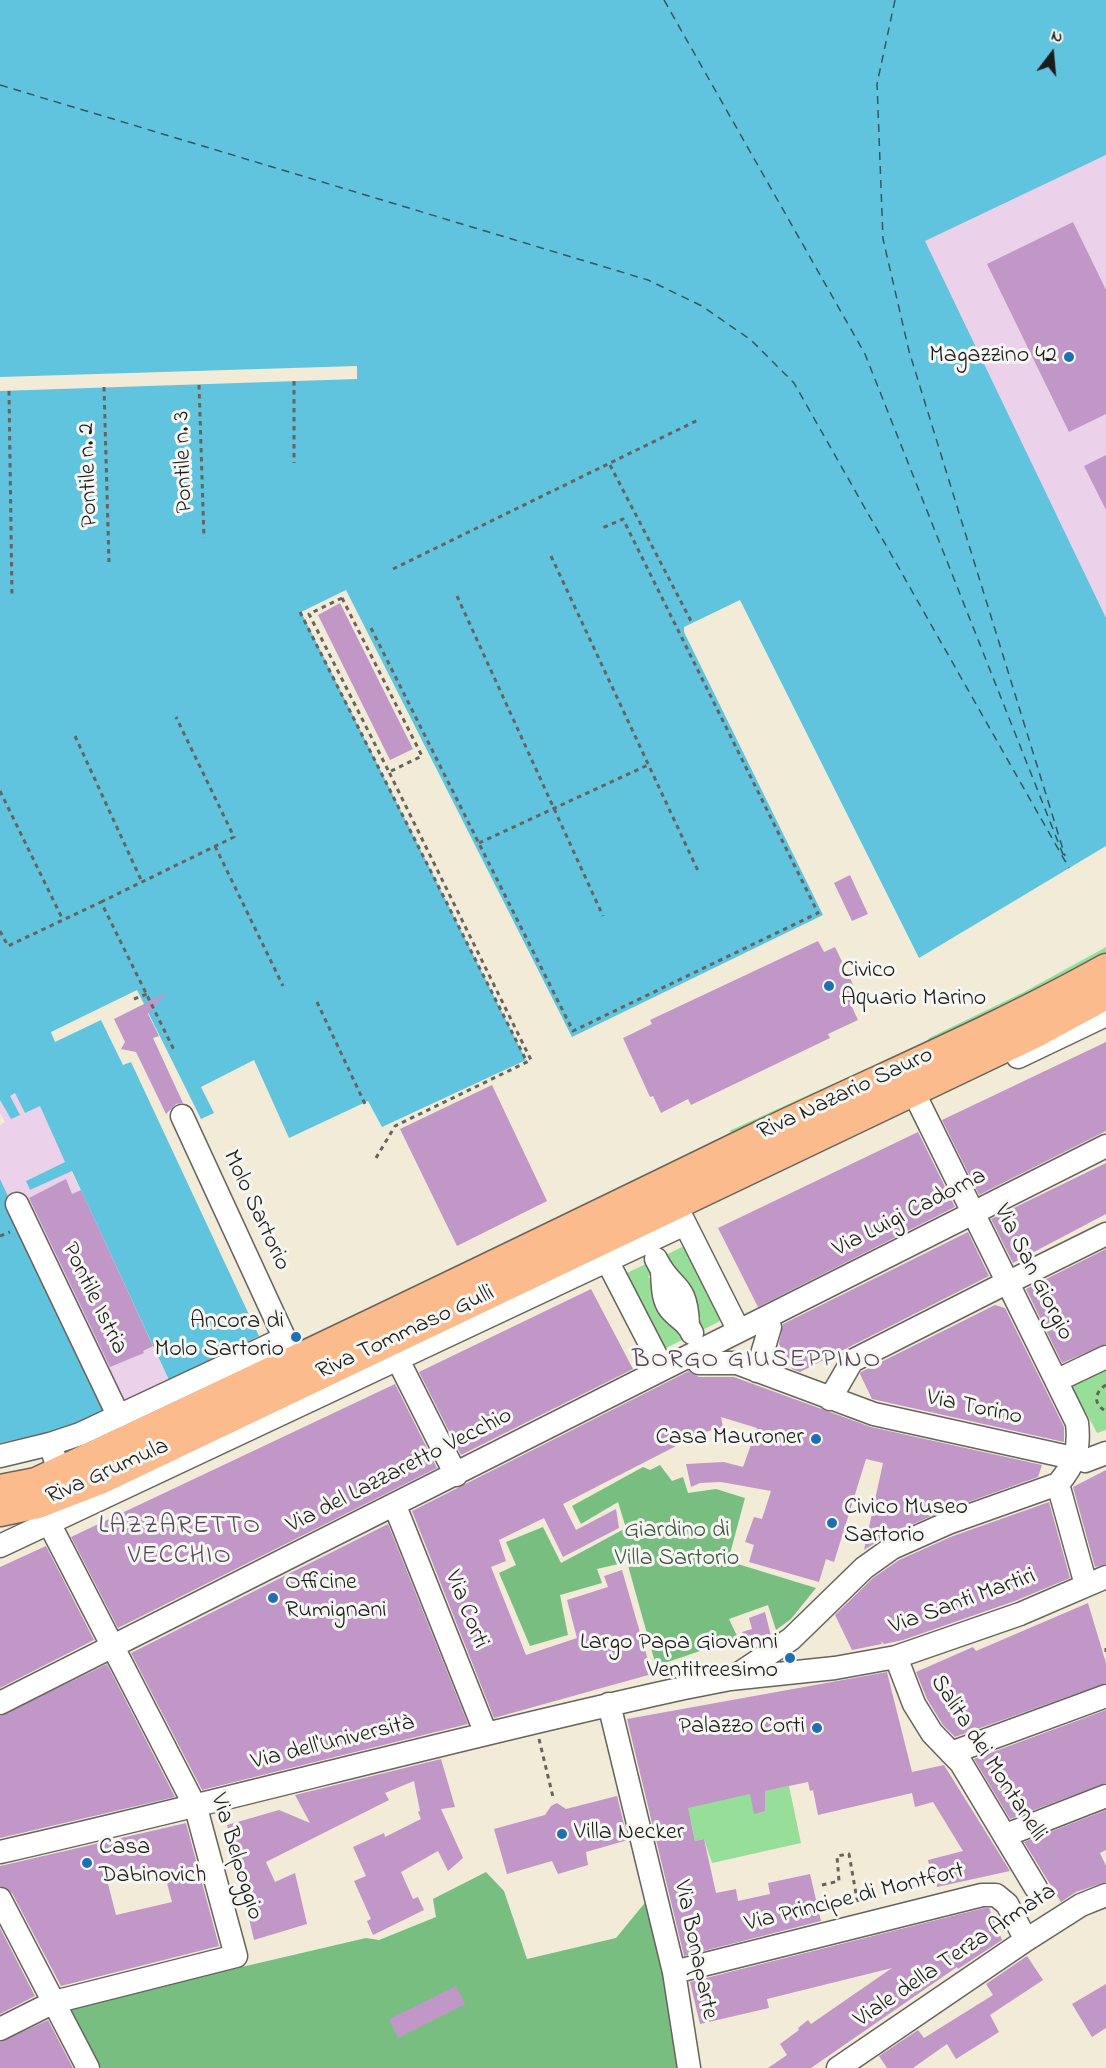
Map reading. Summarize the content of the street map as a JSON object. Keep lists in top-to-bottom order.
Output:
{
  "streets": {
    "main road": ["Riva Nazario Sauro", "Riva Tommaso Gulli", "Riva Grumula"],
    "street": [
      "Molo Sartorio",
      "Via Luigi Cadorna",
      "Via San Giorgio",
      "Pontile Istria",
      "Via Torino",
      "Via del Lazzaretto Vecchio",
      "Via Santi Martiri",
      "Via Corti",
      "Via dell'Università",
      "Salita dei Montanelli",
      "Via Belpoggio",
      "Via Principe di Montfort",
      "Via Bonaparte",
      "Viale della Terza Armata"
    ],
    "path": ["Pontile n. 3", "Pontile n. 2"]
  },
  "crossings": [
    ["Riva Nazario Sauro", "Via San Giorgio"],
    ["Riva Nazario Sauro", "Riva Tommaso Gulli"],
    ["Molo Sartorio", "Riva Tommaso Gulli"],
    ["Via Luigi Cadorna", "Via San Giorgio"],
    ["Via Luigi Cadorna", "Via del Lazzaretto Vecchio"],
    ["Pontile Istria", "Riva Grumula"],
    ["Riva Tommaso Gulli", "Riva Grumula"],
    ["Via del Lazzaretto Vecchio", "Via Corti"],
    ["Via del Lazzaretto Vecchio", "Via Belpoggio"],
    ["Riva Grumula", "Via Belpoggio"],
    ["Via Santi Martiri", "Salita dei Montanelli"],
    ["Via Corti", "Via dell'Università"],
    ["Via dell'Università", "Via Belpoggio"],
    ["Via dell'Università", "Via Bonaparte"],
    ["Via Principe di Montfort", "Via Bonaparte"],
    ["Via Principe di Montfort", "Viale della Terza Armata"]
  ],
  "districts": ["BORGO GIUSEPPINO", "LAZZARETTO VECCHIO"],
  "parks": ["Giardino di Villa Sartorio"],
  "places": [
    "Magazzino 42",
    "Civico Aquario Marino",
    "Ancora di Molo Sartorio",
    "Casa Mauroner",
    "Civico Museo Sartorio",
    "Officine Rumignani",
    "Largo Papa Giovanni Ventitreesimo",
    "Palazzo Corti",
    "Villa Necker",
    "Casa Dabinovich"
  ],
  "north": "top"
}
